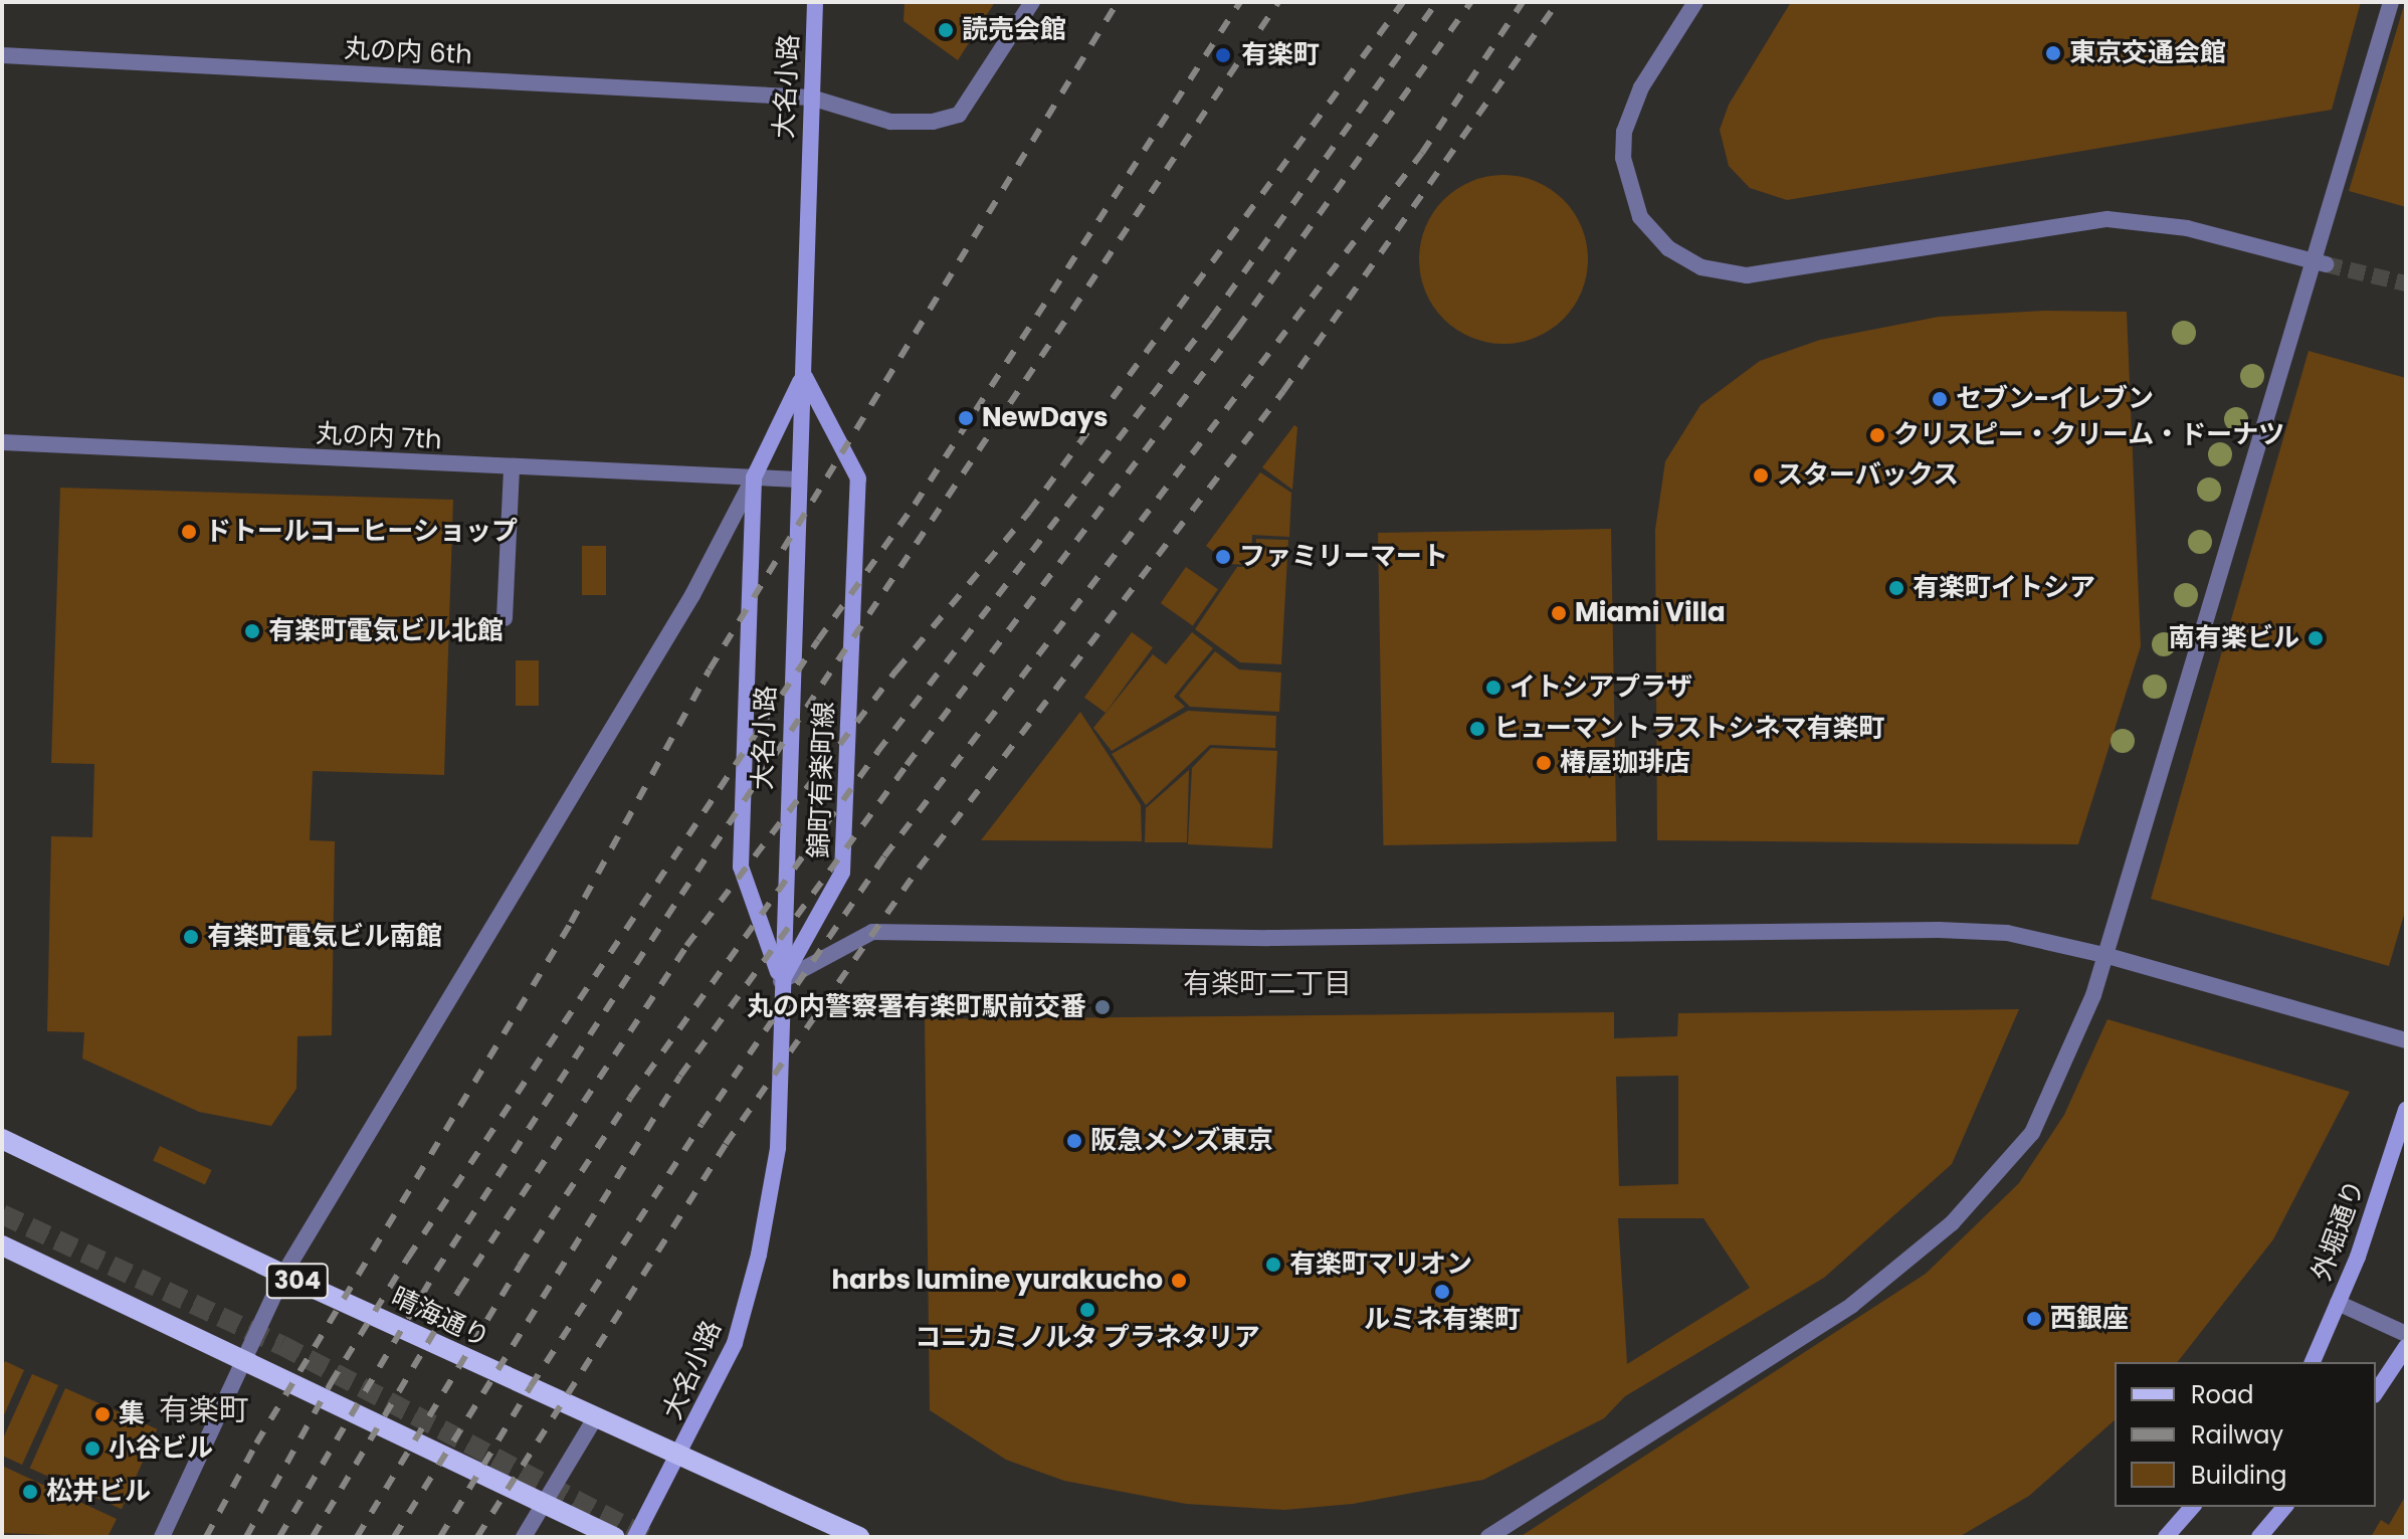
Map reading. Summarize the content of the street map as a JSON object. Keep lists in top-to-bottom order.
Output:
{
  "streets": {
    "main road": [
      "大名小路",
      "錦町有楽町線",
      "外堀通り",
      "304",
      "晴海通り"
    ],
    "street": ["丸の内 6th", "丸の内 7th"]
  },
  "crossings": [
    ["丸の内 6th", "大名小路"],
    ["大名小路", "丸の内 7th"],
    ["大名小路", "錦町有楽町線"],
    ["大名小路", "晴海通り"]
  ],
  "districts": ["有楽町二丁目", "有楽町"],
  "places": [
    "読売会館",
    "東京交通会館",
    "有楽町",
    "セブン-イレブン",
    "NewDays",
    "クリスピー・クリーム・ドーナツ",
    "スターバックス",
    "ドトールコーヒーショップ",
    "ファミリーマート",
    "有楽町イトシア",
    "Miami Villa",
    "有楽町電気ビル北館",
    "南有楽ビル",
    "イトシアプラザ",
    "ヒューマントラストシネマ有楽町",
    "椿屋珈琲店",
    "有楽町電気ビル南館",
    "丸の内警察署有楽町駅前交番",
    "阪急メンズ東京",
    "有楽町マリオン",
    "harbs lumine yurakucho",
    "ルミネ有楽町",
    "コニカミノルタ プラネタリア",
    "西銀座",
    "集",
    "小谷ビル",
    "松井ビル"
  ],
  "legend": ["Road", "Railway", "Building"]
}
